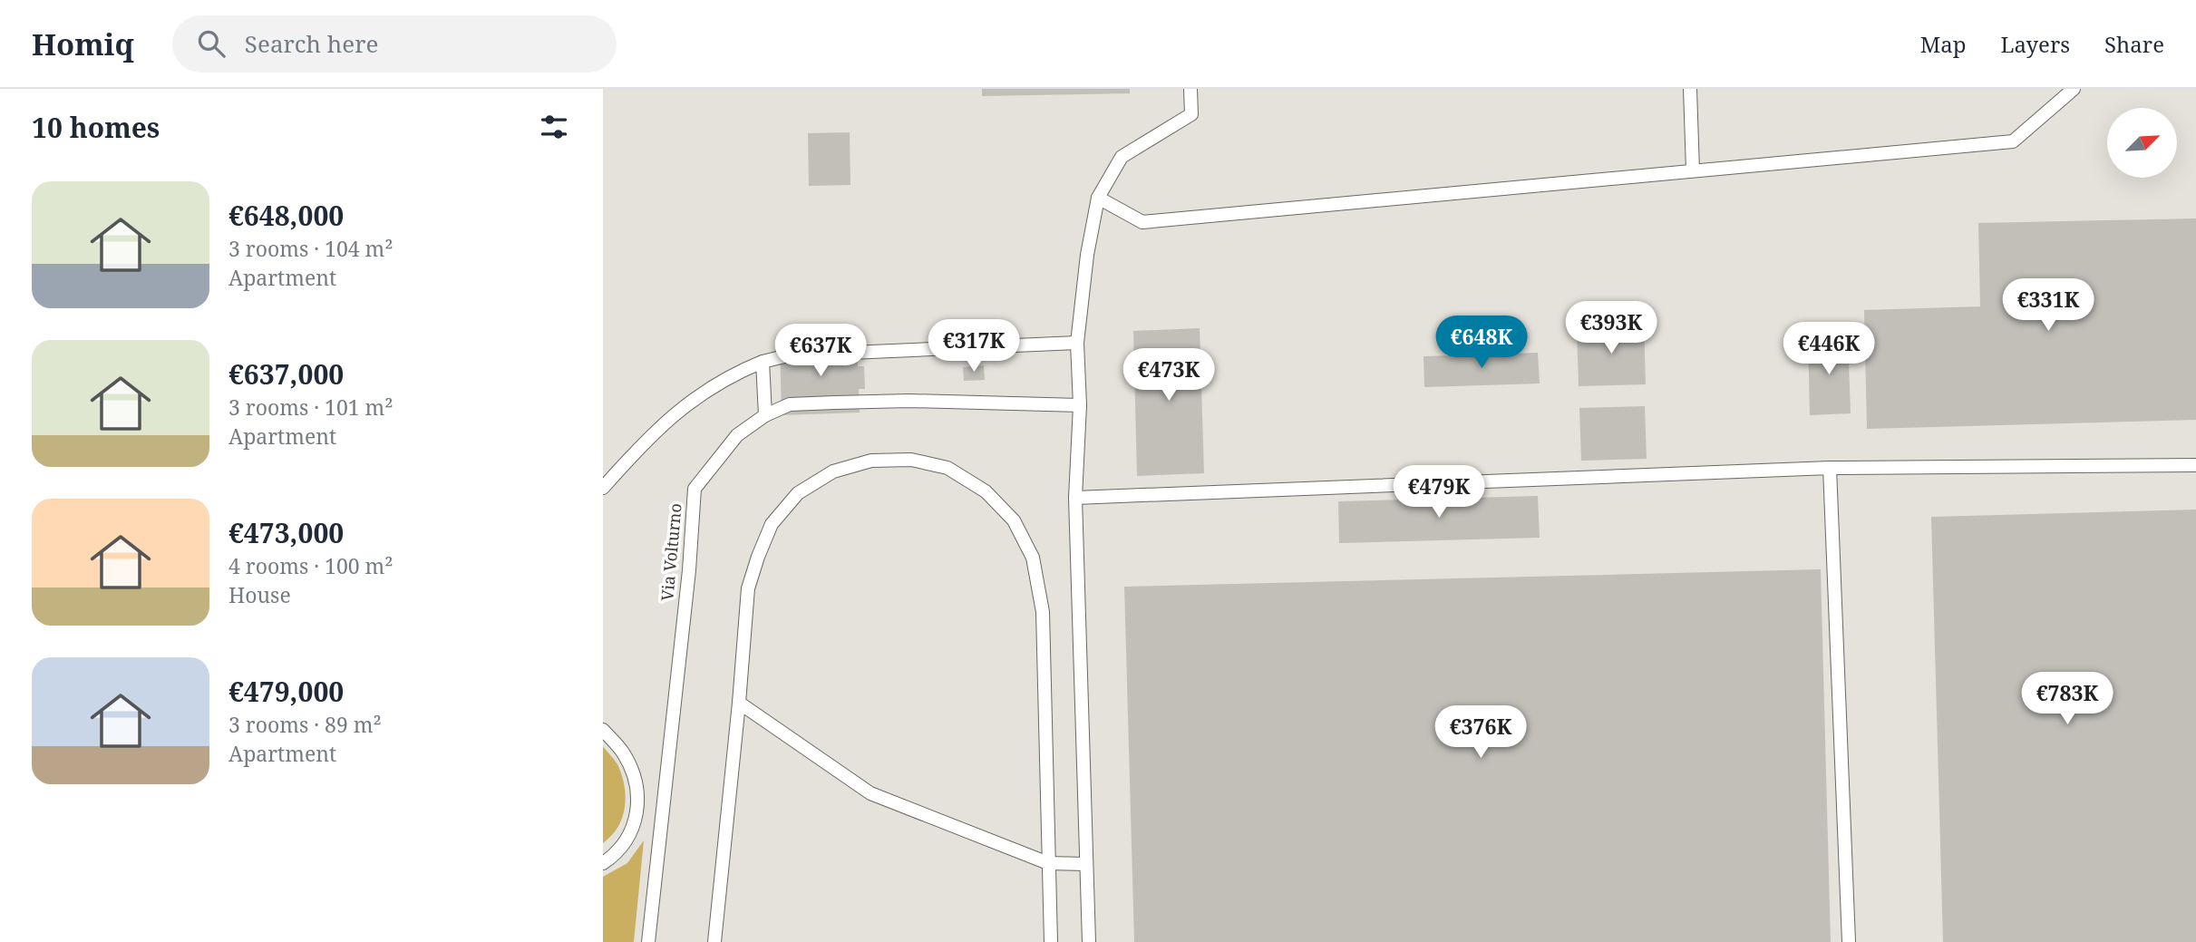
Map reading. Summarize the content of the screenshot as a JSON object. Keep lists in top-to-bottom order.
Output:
{
  "streets": {
    "lane": ["Via Volturno"]
  },
  "north": "top right",
  "page": {
    "header": "Homiq",
    "search": "Search here",
    "nav": ["Map", "Layers", "Share"],
    "heading": "10 homes",
    "list": [
      {
        "name": "€648,000",
        "note": "3 rooms · 104 m² · Apartment"
      },
      {
        "name": "€637,000",
        "note": "3 rooms · 101 m² · Apartment"
      },
      {
        "name": "€473,000",
        "note": "4 rooms · 100 m² · House"
      },
      {
        "name": "€479,000",
        "note": "3 rooms · 89 m² · Apartment"
      }
    ],
    "price": [
      "€331K",
      "€393K",
      "€648K",
      "€317K",
      "€446K",
      "€637K",
      "€473K",
      "€479K",
      "€783K",
      "€376K"
    ]
  }
}
